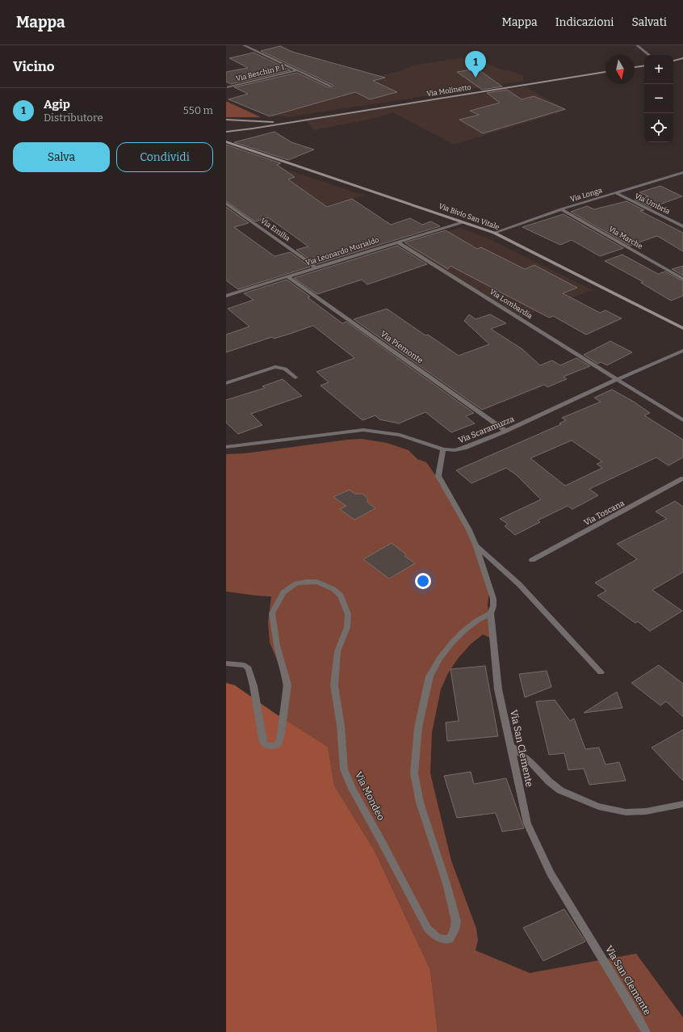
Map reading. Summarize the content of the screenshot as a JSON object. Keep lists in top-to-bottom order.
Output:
{
  "streets": {
    "main road": ["Via Molinetto", "Via Bivio San Vitale"],
    "street": [
      "Via Beschin P. I.",
      "Via Longa",
      "Via Umbria",
      "Via Emilia",
      "Via Marche",
      "Via Leonardo Murialdo",
      "Via Lombardia",
      "Via Piemonte",
      "Via Scaramuzza",
      "Via Toscana",
      "Via San Clemente",
      "Via Mondeo"
    ]
  },
  "crossings": [
    ["Via Longa", "Via Umbria"],
    ["Via Longa", "Via Bivio San Vitale"],
    ["Via Longa", "Via Marche"],
    ["Via Bivio San Vitale", "Via Leonardo Murialdo"],
    ["Via Emilia", "Via Leonardo Murialdo"],
    ["Via Leonardo Murialdo", "Via Lombardia"],
    ["Via Leonardo Murialdo", "Via Piemonte"],
    ["Via Lombardia", "Via Scaramuzza"],
    ["Via Piemonte", "Via Scaramuzza"],
    ["Via Scaramuzza", "Via San Clemente"],
    ["Via San Clemente", "Via Mondeo"]
  ],
  "north": "bottom",
  "page": {
    "header": "Mappa",
    "nav": ["Mappa", "Indicazioni", "Salvati"],
    "heading": "Vicino",
    "pins": "1",
    "map_buttons": ["+", "−"],
    "list": [
      {
        "mark": "1",
        "name": "Agip",
        "note": "Distributore",
        "value": "550 m"
      }
    ],
    "buttons": ["Salva", "Condividi"]
  }
}
